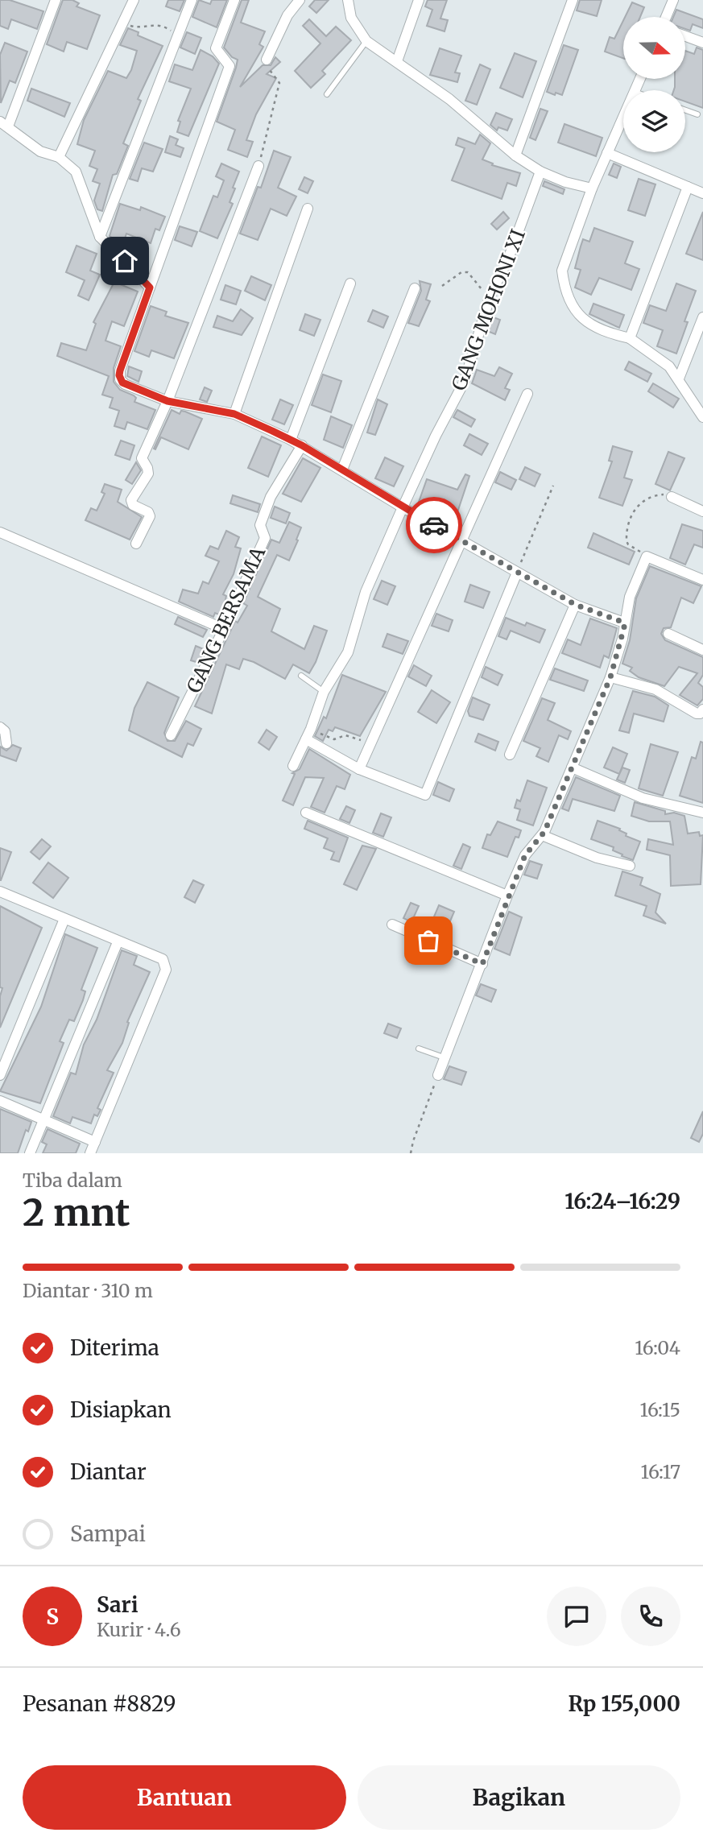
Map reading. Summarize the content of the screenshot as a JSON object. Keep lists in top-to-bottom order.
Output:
{
  "streets": {
    "street": ["GANG MOHONI XI", "GANG BERSAMA"]
  },
  "north": "right",
  "page": {
    "heading": ["2 mnt", "Tiba dalam", "16:24–16:29"],
    "panel": [
      "Sari",
      "Kurir · 4.6",
      "Pesanan #8829",
      "Rp 155,000"
    ],
    "bar": "Diantar · 310 m",
    "list": [
      ["Diterima", "16:04"],
      ["Disiapkan", "16:15"],
      ["Diantar", "16:17"],
      "Sampai"
    ],
    "round": "S",
    "buttons": ["Bantuan", "Bagikan"]
  }
}
